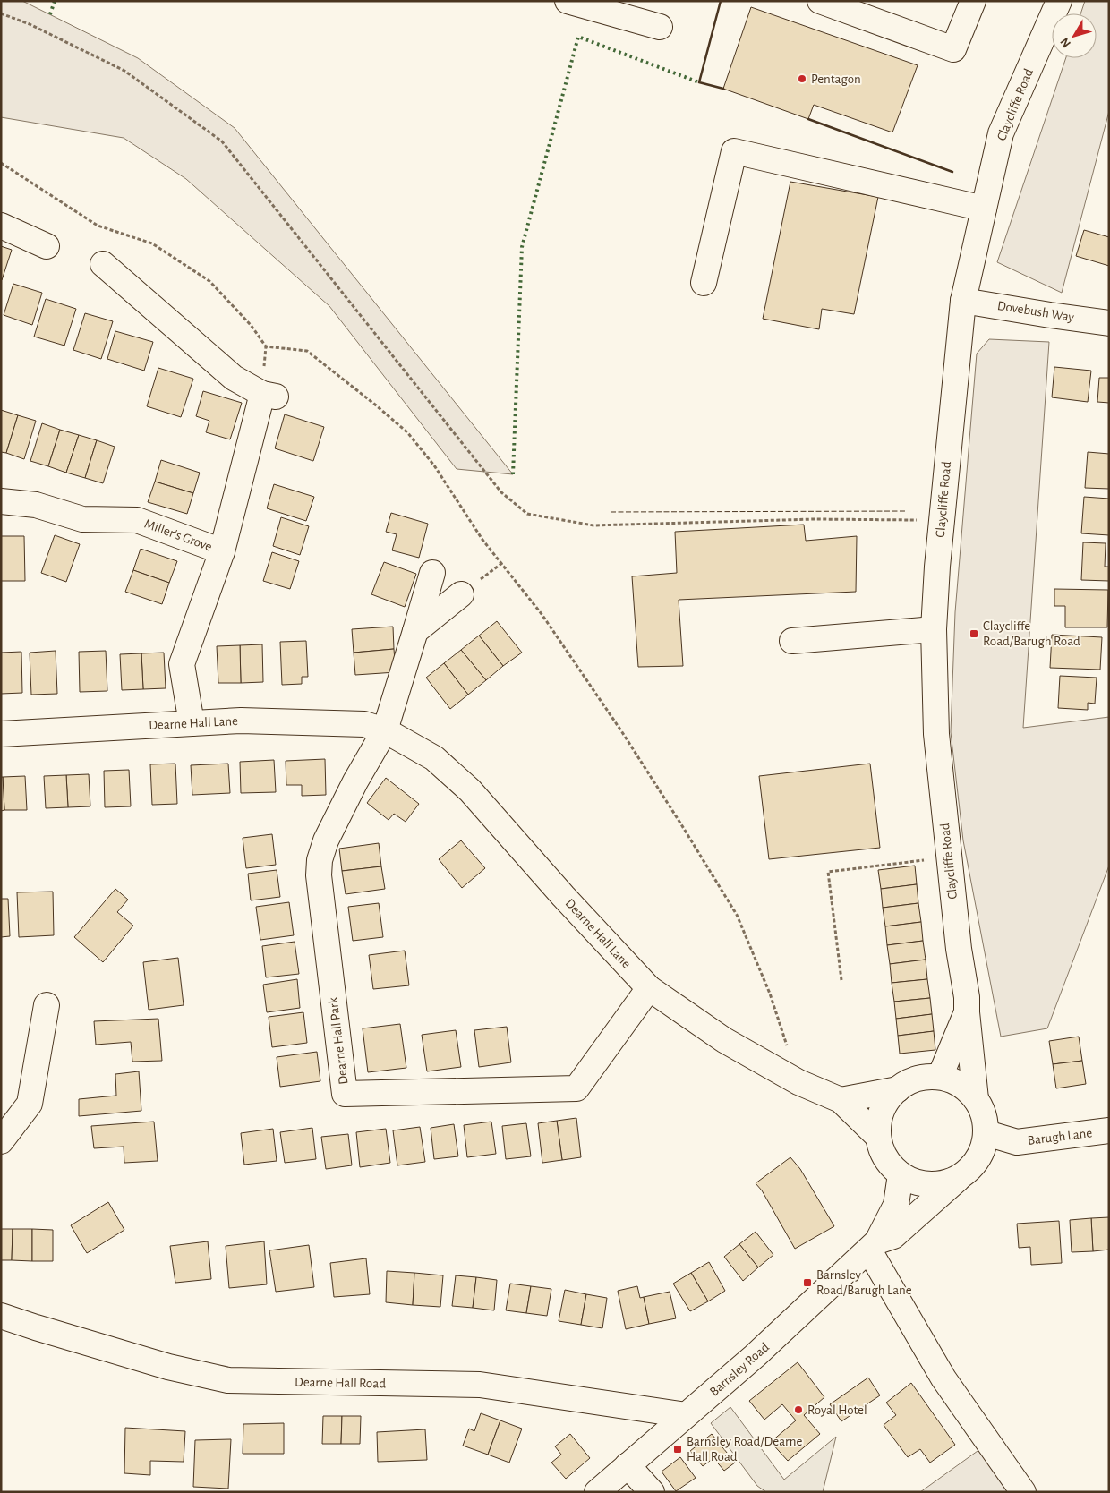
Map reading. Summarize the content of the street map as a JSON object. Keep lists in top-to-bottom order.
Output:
{
  "streets": {
    "main road": [
      "Claycliffe Road",
      "Dovebush Way",
      "Miller's Grove",
      "Dearne Hall Lane",
      "Dearne Hall Park",
      "Barugh Lane",
      "Barnsley Road",
      "Dearne Hall Road"
    ]
  },
  "crossings": [
    ["Claycliffe Road", "Dovebush Way"],
    ["Claycliffe Road", "Dearne Hall Lane"],
    ["Claycliffe Road", "Barugh Lane"],
    ["Claycliffe Road", "Barnsley Road"],
    ["Miller's Grove", "Dearne Hall Lane"],
    ["Dearne Hall Lane", "Dearne Hall Park"],
    ["Dearne Hall Lane", "Barugh Lane"],
    ["Dearne Hall Lane", "Barnsley Road"],
    ["Barugh Lane", "Barnsley Road"],
    ["Barnsley Road", "Dearne Hall Road"]
  ],
  "places": {
    "other": ["Pentagon", "Royal Hotel"],
    "transit": ["Claycliffe Road/Barugh Road", "Barnsley Road/Barugh Lane", "Barnsley Road/Dearne Hall Road"]
  },
  "north": "bottom left"
}
